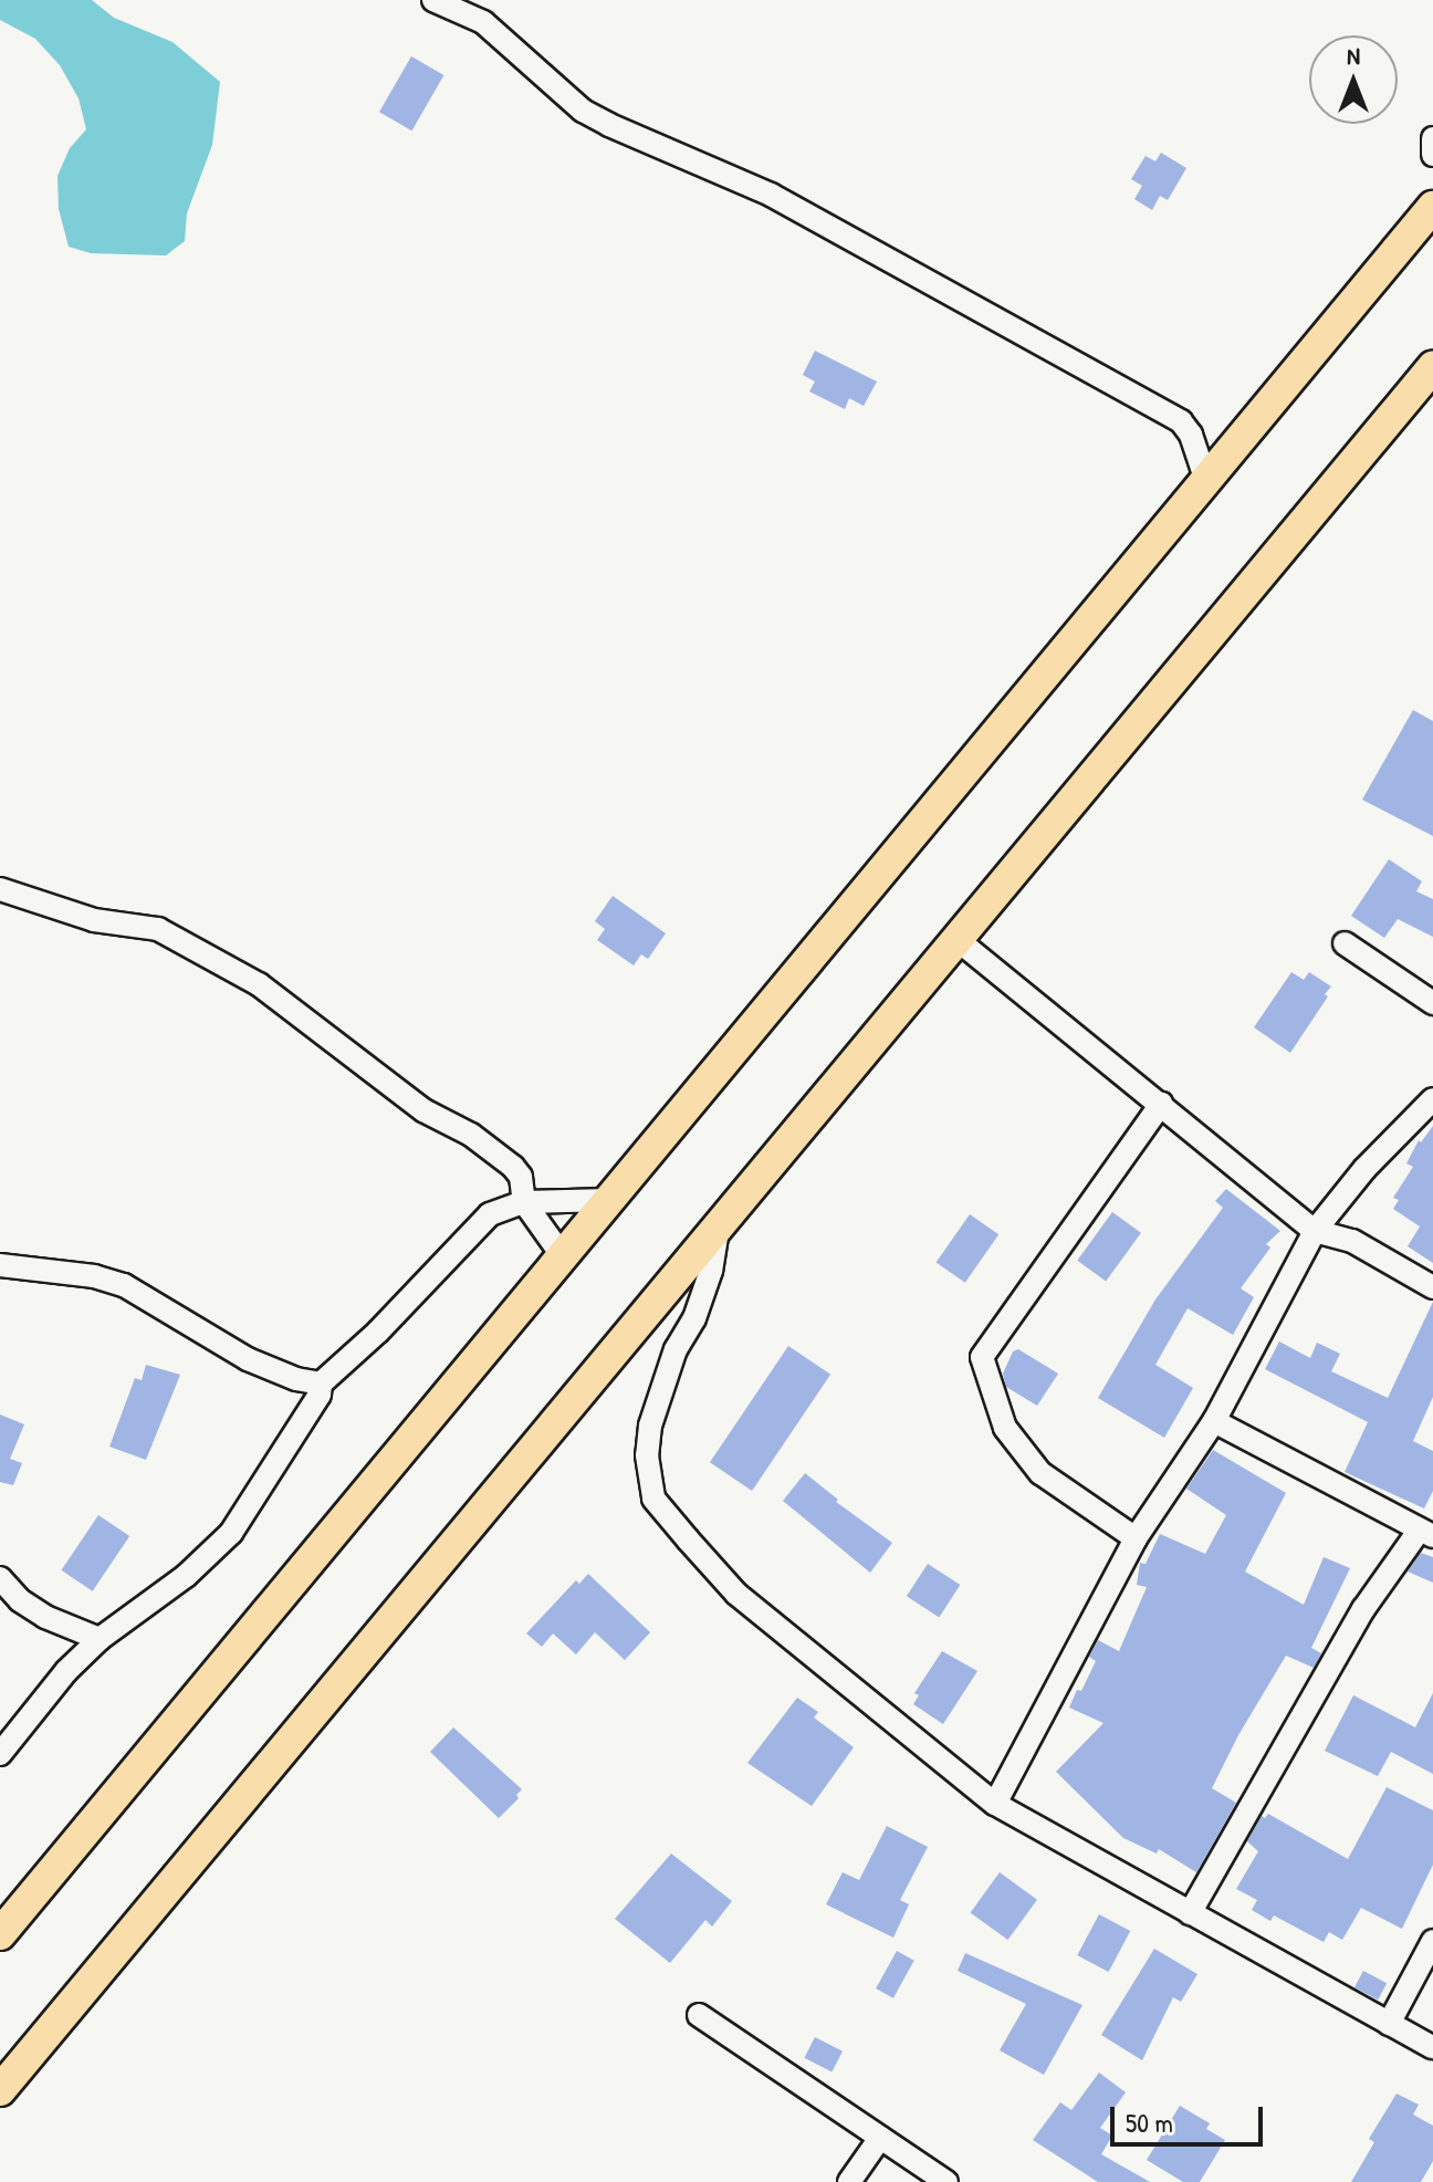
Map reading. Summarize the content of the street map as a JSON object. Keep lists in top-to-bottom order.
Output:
{
  "scale_bar": "50 m",
  "north": "top"
}
